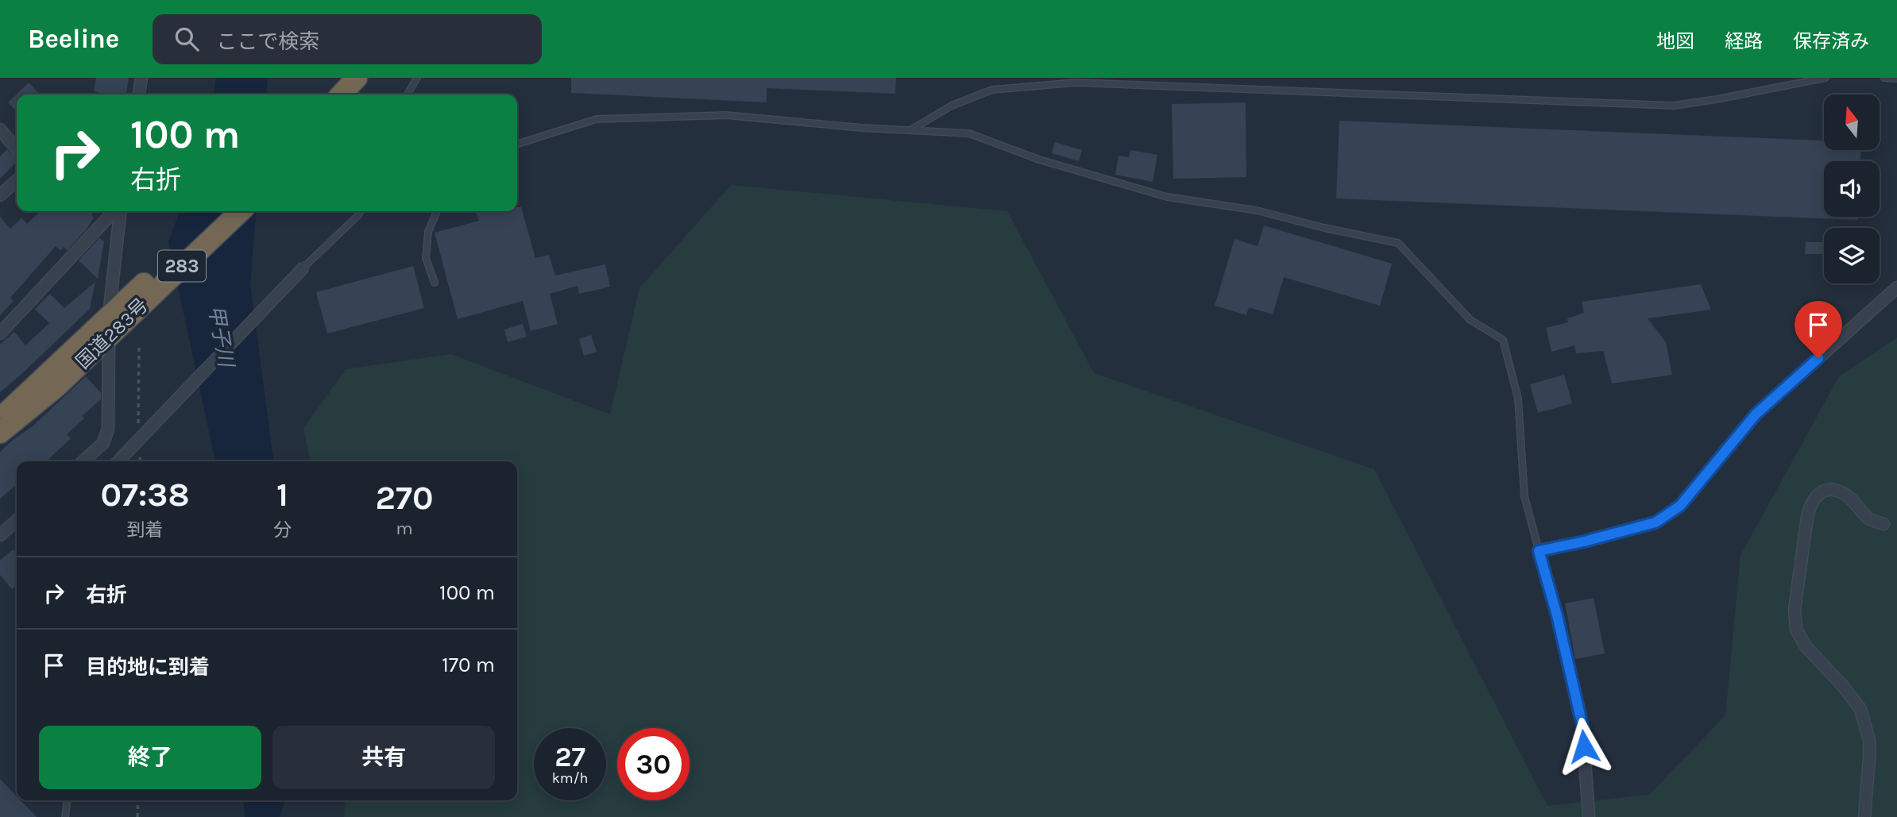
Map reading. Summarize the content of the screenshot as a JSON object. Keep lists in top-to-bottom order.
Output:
{
  "streets": {
    "highway": ["283", "国道283号"]
  },
  "water": ["甲子川"],
  "north": "top",
  "page": {
    "header": "Beeline",
    "search": "ここで検索",
    "nav": ["地図", "経路", "保存済み"],
    "turn": ["100 m", "右折"],
    "eta": [
      "07:38",
      "到着",
      "1",
      "分",
      "270",
      "m"
    ],
    "list": [
      {
        "name": "右折",
        "value": "100 m"
      },
      {
        "name": "目的地に到着",
        "value": "170 m"
      }
    ],
    "buttons": ["終了", "共有"],
    "speed": "27 km/h",
    "limit": "30"
  }
}
